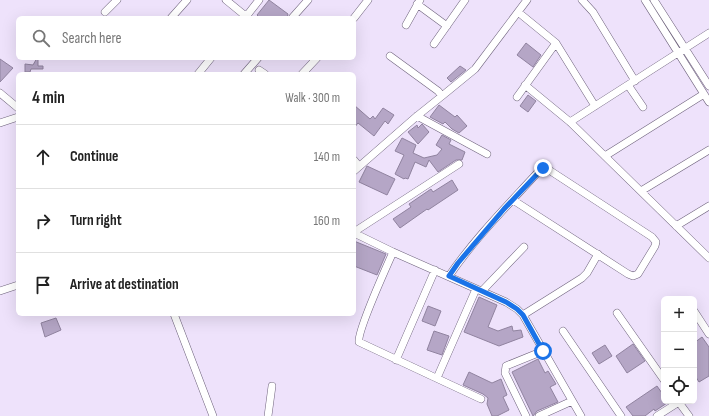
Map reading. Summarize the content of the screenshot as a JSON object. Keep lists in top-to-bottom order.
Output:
{
  "page": {
    "search": "Search here",
    "heading": ["4 min", "Walk · 300 m"],
    "list": [
      ["Continue", "140 m"],
      ["Turn right", "160 m"],
      "Arrive at destination"
    ],
    "map_buttons": ["+", "−"]
  }
}
